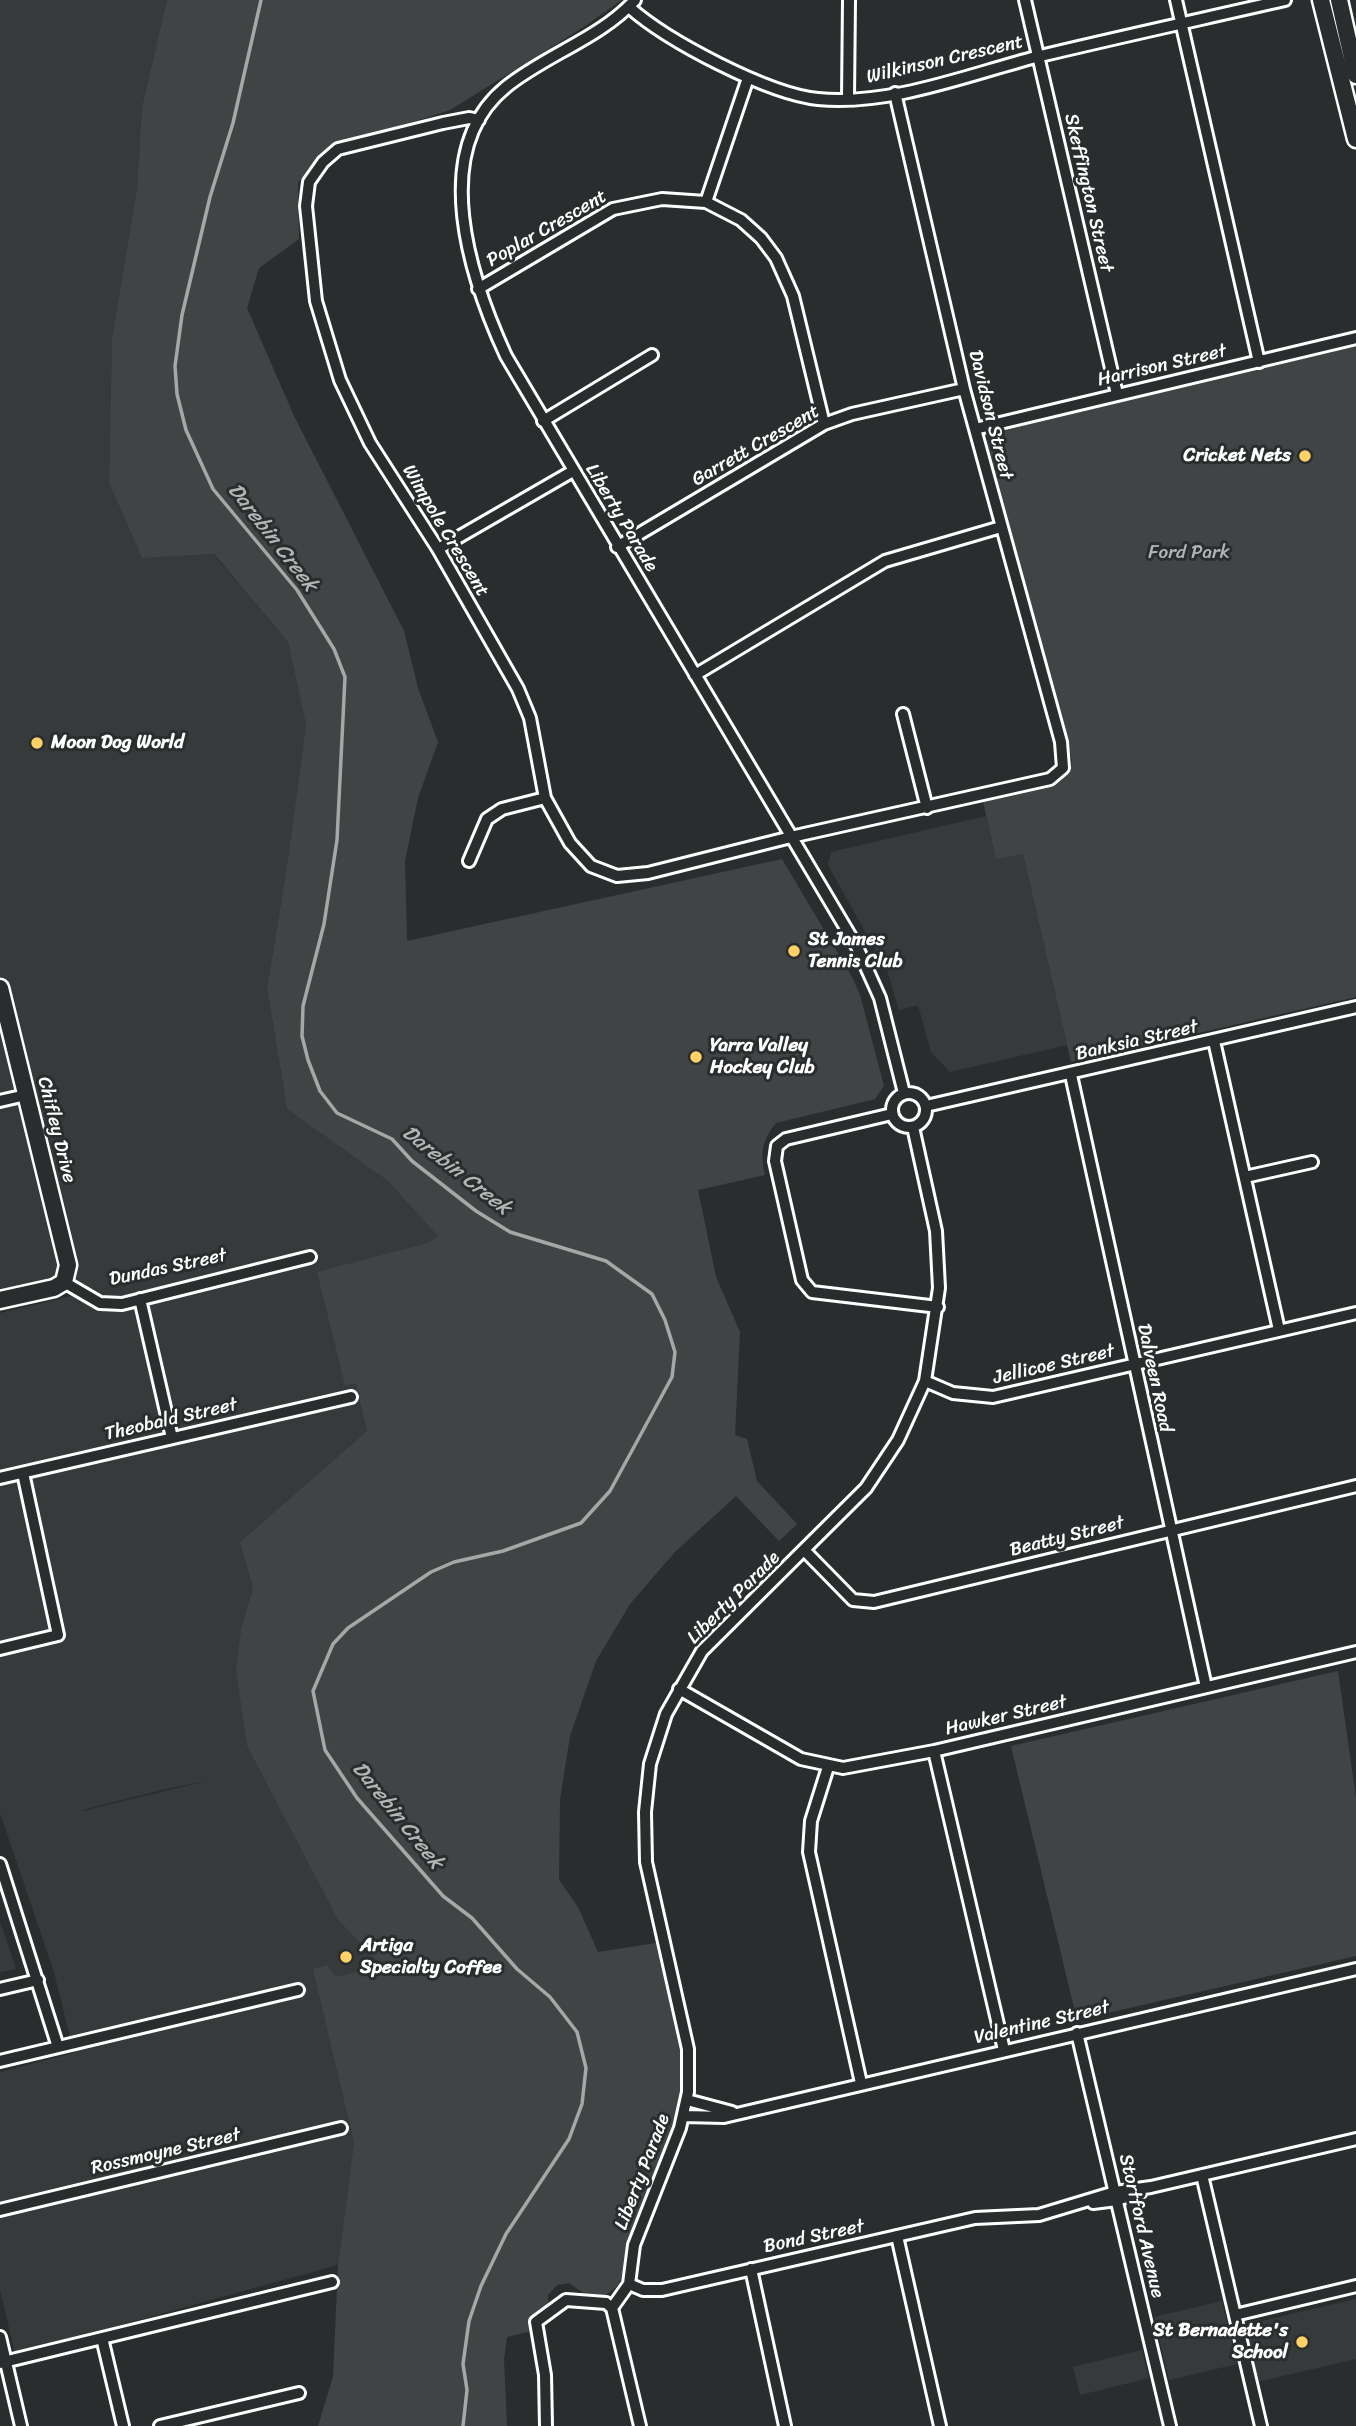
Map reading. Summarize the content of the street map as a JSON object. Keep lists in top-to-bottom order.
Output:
{
  "streets": {
    "street": [
      "Wilkinson Crescent",
      "Skeffington Street",
      "Poplar Crescent",
      "Harrison Street",
      "Davidson Street",
      "Garrett Crescent",
      "Liberty Parade",
      "Wimpole Crescent",
      "Banksia Street",
      "Chifley Drive",
      "Dundas Street",
      "Jellicoe Street",
      "Dalveen Road",
      "Theobald Street",
      "Beatty Street",
      "Hawker Street",
      "Valentine Street",
      "Rossmoyne Street",
      "Stortford Avenue",
      "Bond Street"
    ]
  },
  "crossings": [
    ["Wilkinson Crescent", "Skeffington Street"],
    ["Wilkinson Crescent", "Davidson Street"],
    ["Wilkinson Crescent", "Liberty Parade"],
    ["Skeffington Street", "Harrison Street"],
    ["Poplar Crescent", "Garrett Crescent"],
    ["Poplar Crescent", "Liberty Parade"],
    ["Harrison Street", "Davidson Street"],
    ["Davidson Street", "Garrett Crescent"],
    ["Davidson Street", "Wimpole Crescent"],
    ["Garrett Crescent", "Liberty Parade"],
    ["Liberty Parade", "Wimpole Crescent"],
    ["Liberty Parade", "Banksia Street"],
    ["Liberty Parade", "Jellicoe Street"],
    ["Liberty Parade", "Beatty Street"],
    ["Liberty Parade", "Hawker Street"],
    ["Liberty Parade", "Valentine Street"],
    ["Liberty Parade", "Bond Street"],
    ["Banksia Street", "Dalveen Road"],
    ["Chifley Drive", "Dundas Street"],
    ["Jellicoe Street", "Dalveen Road"],
    ["Dalveen Road", "Beatty Street"],
    ["Dalveen Road", "Hawker Street"],
    ["Valentine Street", "Stortford Avenue"],
    ["Stortford Avenue", "Bond Street"]
  ],
  "water": ["Darebin Creek"],
  "parks": ["Ford Park"],
  "places": [
    "Cricket Nets",
    "Moon Dog World",
    "St James Tennis Club",
    "Yarra Valley Hockey Club",
    "Artiga Specialty Coffee",
    "St Bernadette's School"
  ]
}
